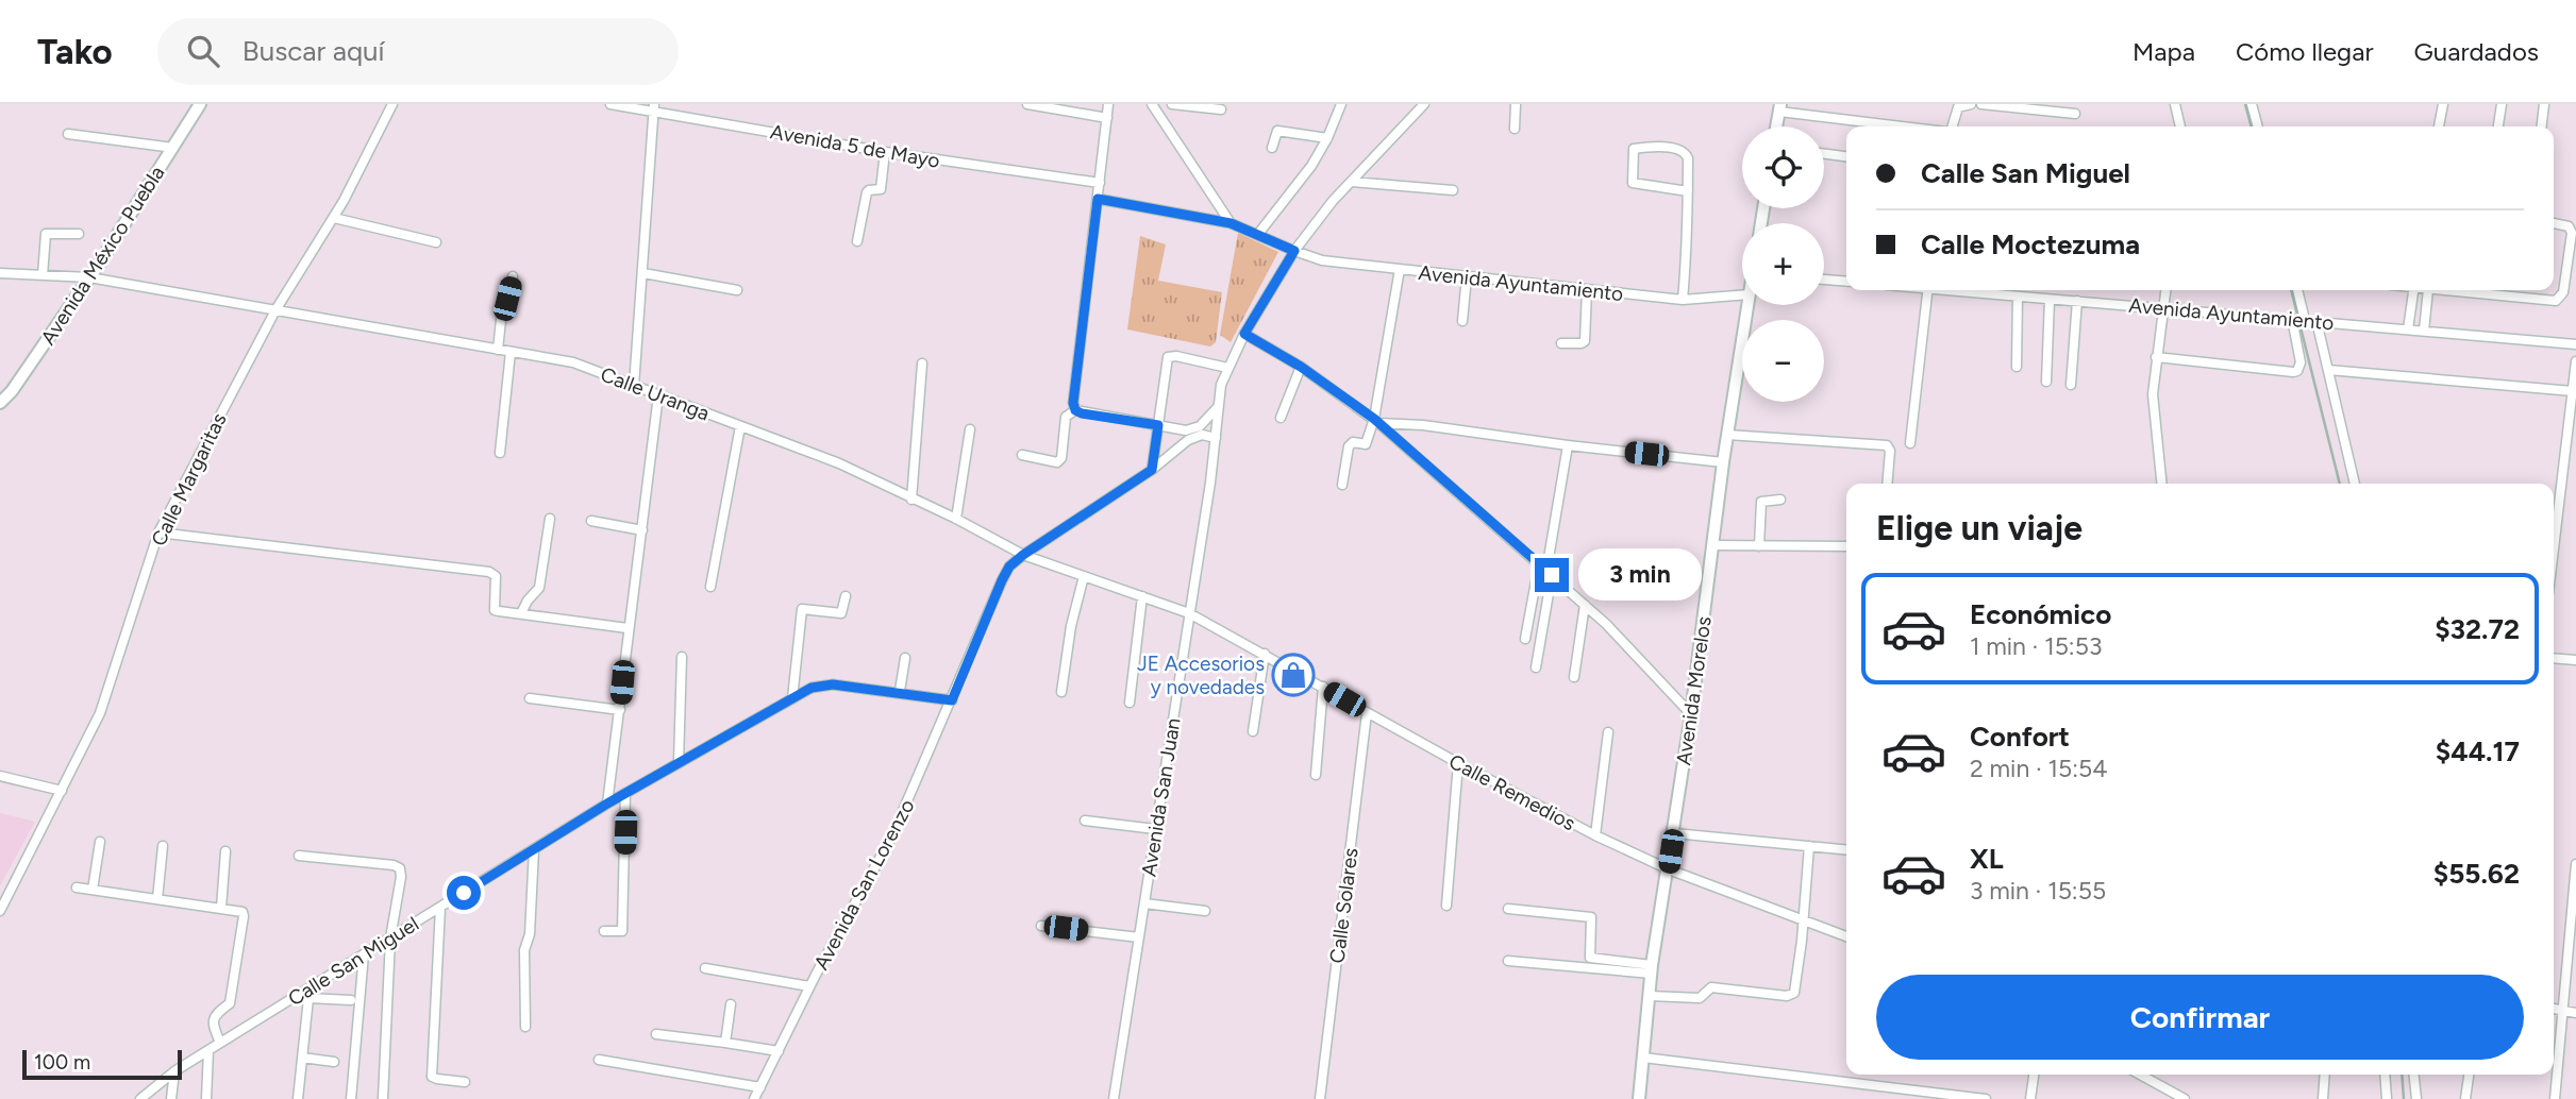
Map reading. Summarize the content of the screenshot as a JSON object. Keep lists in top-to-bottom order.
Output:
{
  "streets": {
    "street": [
      "Avenida 5 de Mayo",
      "Avenida México Puebla",
      "Avenida Ayuntamiento",
      "Calle Uranga",
      "Calle Margaritas",
      "Avenida Morelos",
      "Calle Remedios",
      "Avenida San Juan",
      "Avenida San Lorenzo",
      "Calle Solares",
      "Calle San Miguel"
    ]
  },
  "crossings": [
    ["Avenida México Puebla", "Calle Uranga"],
    ["Avenida Ayuntamiento", "Avenida San Juan"],
    ["Calle Uranga", "Calle Margaritas"],
    ["Calle Uranga", "Calle Remedios"],
    ["Calle Uranga", "Avenida San Juan"],
    ["Calle Uranga", "Avenida San Lorenzo"],
    ["Avenida Morelos", "Calle Remedios"],
    ["Calle Remedios", "Avenida San Juan"],
    ["Calle Remedios", "Calle Solares"],
    ["Avenida San Juan", "Avenida San Lorenzo"],
    ["Avenida San Lorenzo", "Calle San Miguel"]
  ],
  "places": {
    "shop": ["JE Accesorios y novedades"]
  },
  "scale_bar": "100 m",
  "page": {
    "header": "Tako",
    "search": "Buscar aquí",
    "nav": ["Mapa", "Cómo llegar", "Guardados"],
    "map_buttons": ["+", "−"],
    "banner": ["Calle San Miguel", "Calle Moctezuma"],
    "heading": "Elige un viaje",
    "bubble": "3 min",
    "list": [
      {
        "name": "Económico",
        "note": "1 min · 15:53",
        "value": "$32.72"
      },
      {
        "name": "Confort",
        "note": "2 min · 15:54",
        "value": "$44.17"
      },
      {
        "name": "XL",
        "note": "3 min · 15:55",
        "value": "$55.62"
      }
    ],
    "buttons": "Confirmar",
    "scale": "100 m"
  }
}
